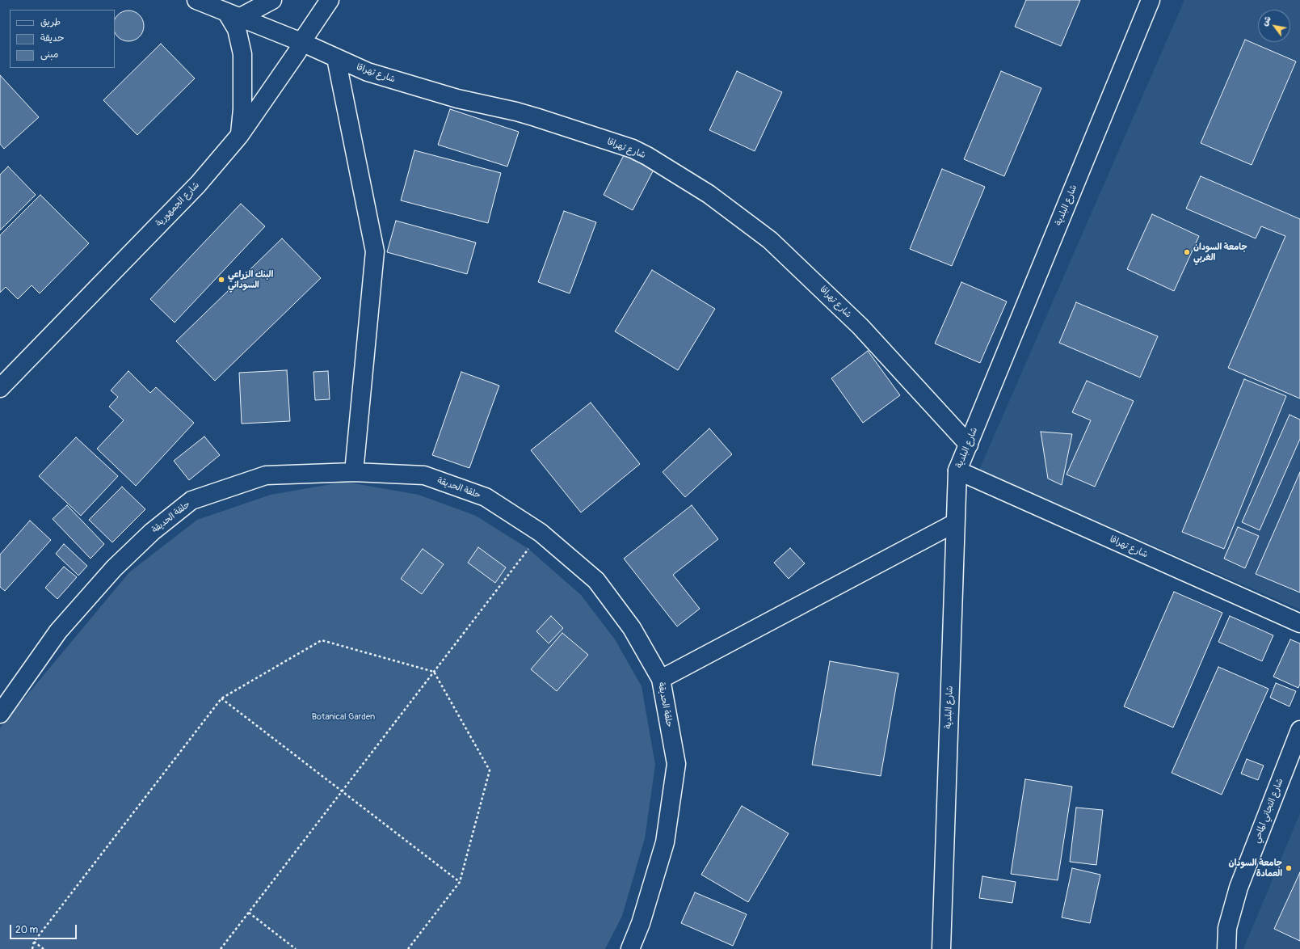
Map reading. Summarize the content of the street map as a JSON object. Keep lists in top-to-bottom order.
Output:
{
  "streets": {
    "street": [
      "شارع تهراقا",
      "شارع الجمهورية",
      "شارع البلدية",
      "حلقة الحديقة",
      "شارع التجاني الماحي"
    ]
  },
  "crossings": [
    ["شارع تهراقا", "شارع الجمهورية"],
    ["شارع تهراقا", "شارع البلدية"]
  ],
  "parks": ["Botanical Garden"],
  "places": ["جامعة السودان الغربي", "البنك الزراعي السوداني", "جامعة السودان العمادة"],
  "legend": ["طريق", "حديقة", "مبنى"],
  "scale_bar": "20 m",
  "north": "top left"
}
